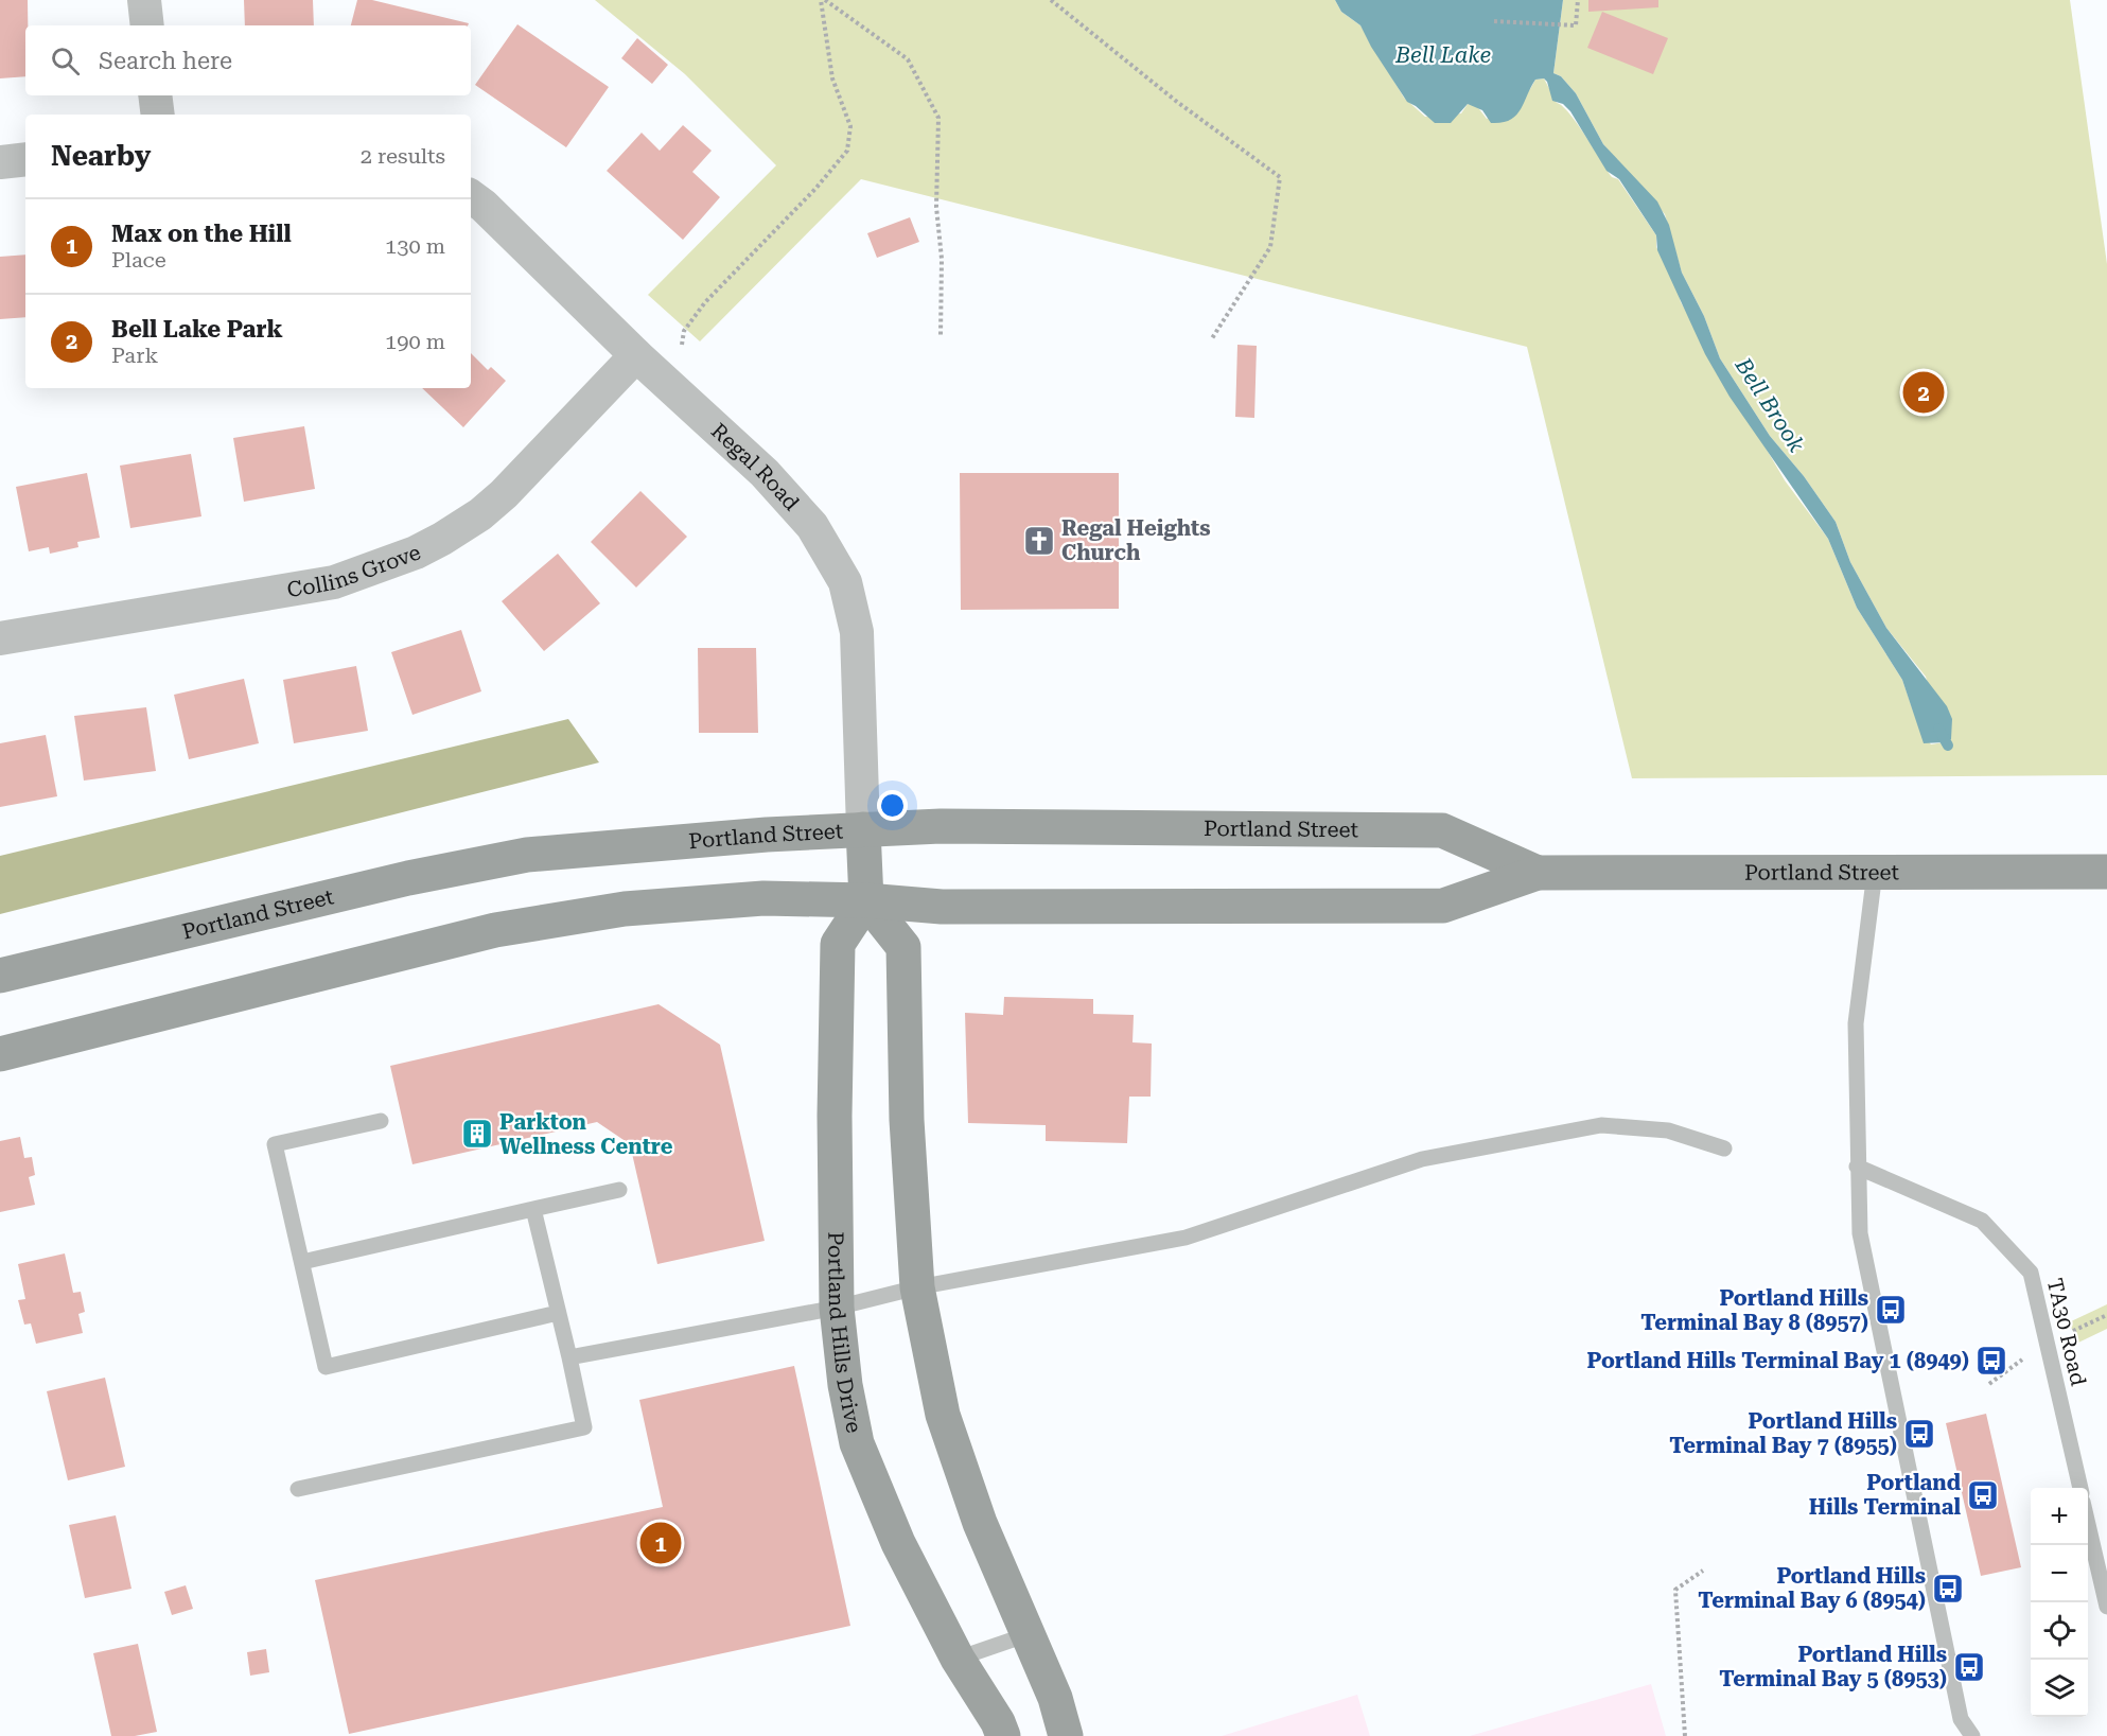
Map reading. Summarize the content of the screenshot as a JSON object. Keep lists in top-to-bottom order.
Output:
{
  "streets": {
    "main road": ["Portland Street", "Portland Hills Drive"],
    "street": ["Regal Road", "Collins Grove"],
    "lane": ["TA30 Road"]
  },
  "crossings": [
    ["Regal Road", "Collins Grove"],
    ["Regal Road", "Portland Street"],
    ["Portland Street", "Portland Hills Drive"]
  ],
  "water": ["Bell Lake", "Bell Brook"],
  "places": {
    "church": ["Regal Heights Church"],
    "building": ["Parkton Wellness Centre"],
    "bus stop": [
      "Portland Hills Terminal Bay 8 (8957)",
      "Portland Hills Terminal Bay 1 (8949)",
      "Portland Hills Terminal Bay 7 (8955)",
      "Portland Hills Terminal",
      "Portland Hills Terminal Bay 6 (8954)",
      "Portland Hills Terminal Bay 5 (8953)"
    ]
  },
  "page": {
    "search": "Search here",
    "heading": ["Nearby", "2 results"],
    "list": [
      {
        "mark": "1",
        "name": "Max on the Hill",
        "note": "Place",
        "value": "130 m"
      },
      {
        "mark": "2",
        "name": "Bell Lake Park",
        "note": "Park",
        "value": "190 m"
      }
    ],
    "pins": ["2", "1"],
    "map_buttons": ["+", "−"]
  }
}
